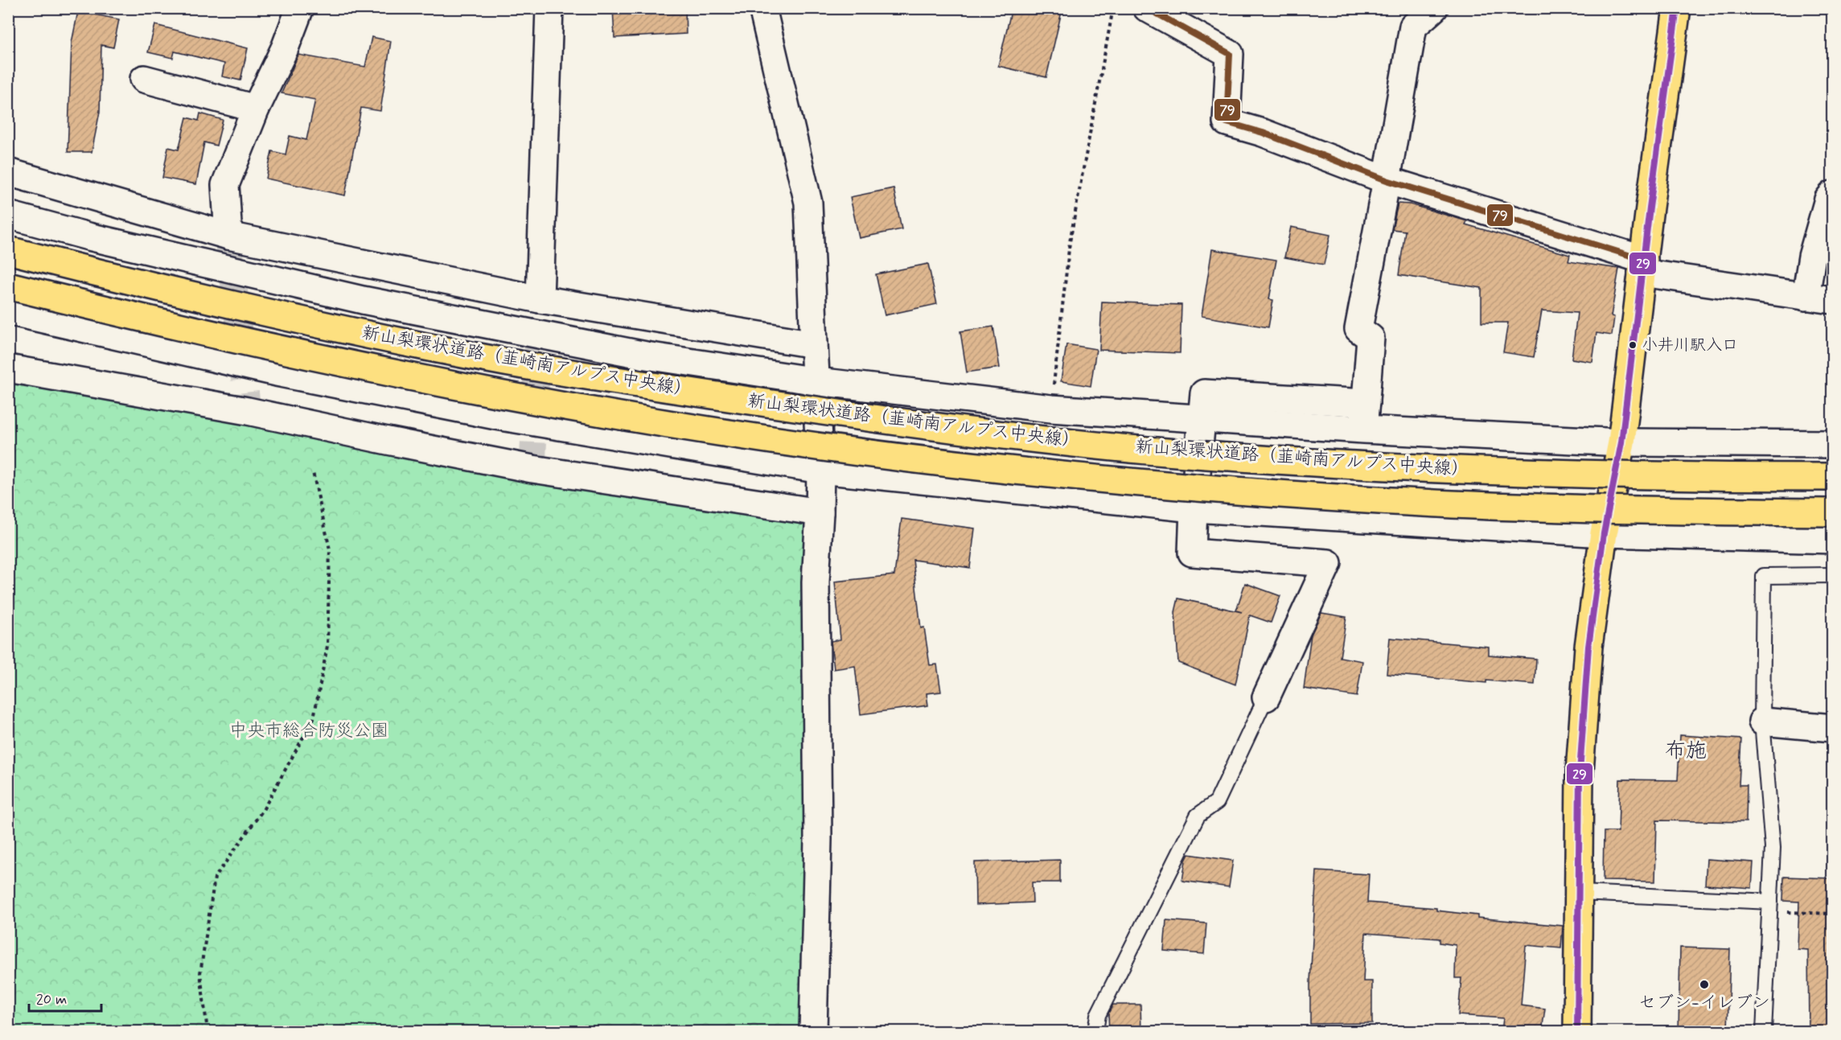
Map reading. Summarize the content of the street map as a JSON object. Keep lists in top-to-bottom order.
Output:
{
  "streets": {
    "main road": ["新山梨環状道路（韮崎南アルプス中央線）"]
  },
  "districts": ["布施"],
  "parks": ["中央市総合防災公園"],
  "places": ["小井川駅入口", "セブン-イレブン"],
  "lines": ["transit line 79", "transit line 29"],
  "scale_bar": "20 m"
}
